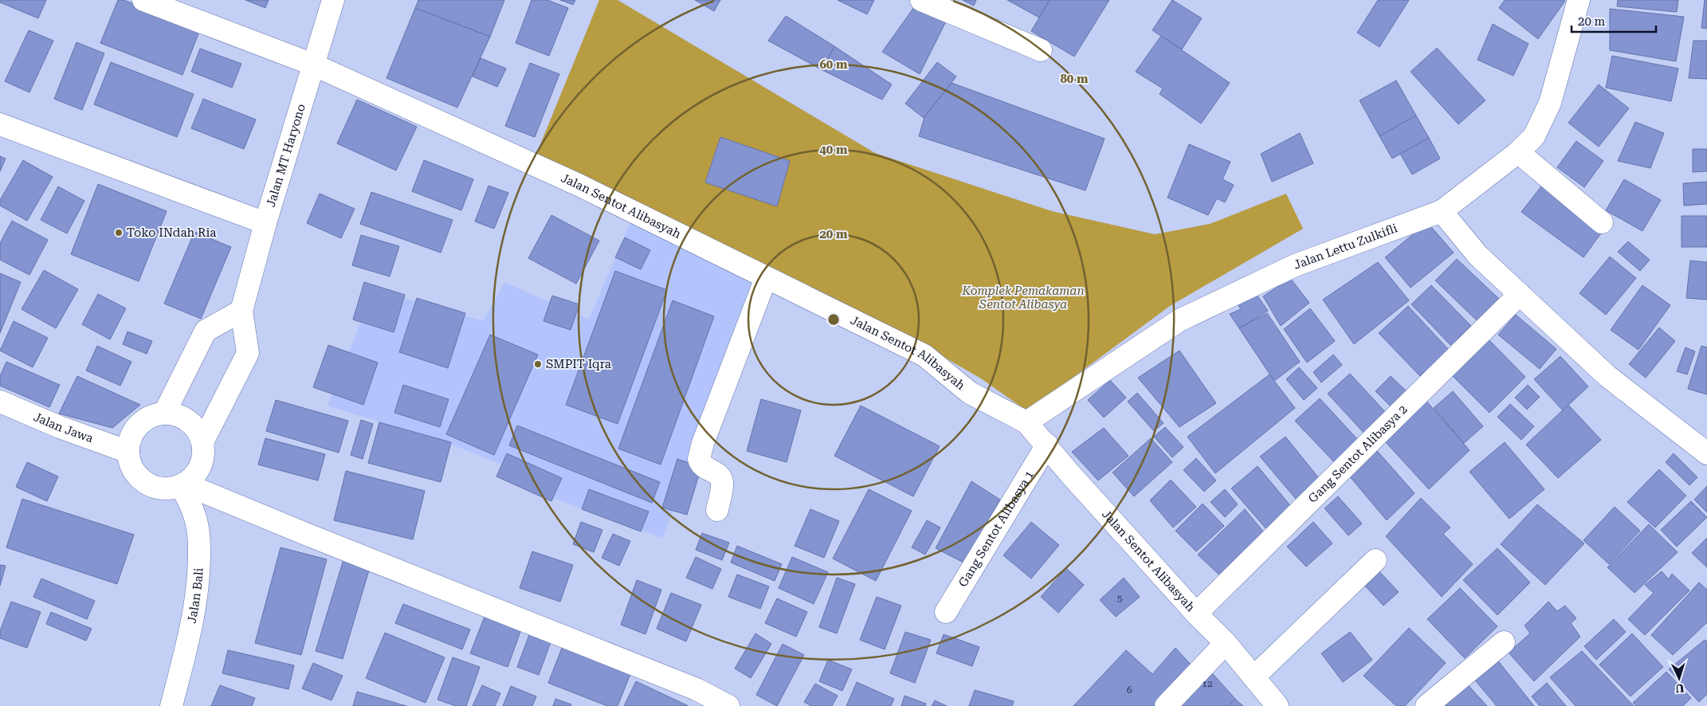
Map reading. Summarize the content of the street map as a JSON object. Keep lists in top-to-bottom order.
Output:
{
  "streets": {
    "street": [
      "Jalan MT Haryono",
      "Jalan Sentot Alibasyah",
      "Jalan Lettu Zulkifli",
      "Jalan Jawa",
      "Gang Sentot Alibasya 2",
      "Gang Sentot Alibasya 1",
      "Jalan Bali"
    ]
  },
  "crossings": [
    ["Jalan MT Haryono", "Jalan Sentot Alibasyah"],
    ["Jalan Sentot Alibasyah", "Jalan Lettu Zulkifli"],
    ["Jalan Sentot Alibasyah", "Gang Sentot Alibasya 2"],
    ["Jalan Sentot Alibasyah", "Gang Sentot Alibasya 1"],
    ["Jalan Jawa", "Jalan Bali"]
  ],
  "parks": ["Komplek Pemakaman Sentot Alibasya"],
  "places": ["Toko INdah Ria", "SMPIT Iqra"],
  "house_numbers": ["5", "12", "6"],
  "scale_bar": "20 m",
  "north": "bottom",
  "rings": [
    "60 m",
    "80 m",
    "40 m",
    "20 m"
  ]
}
